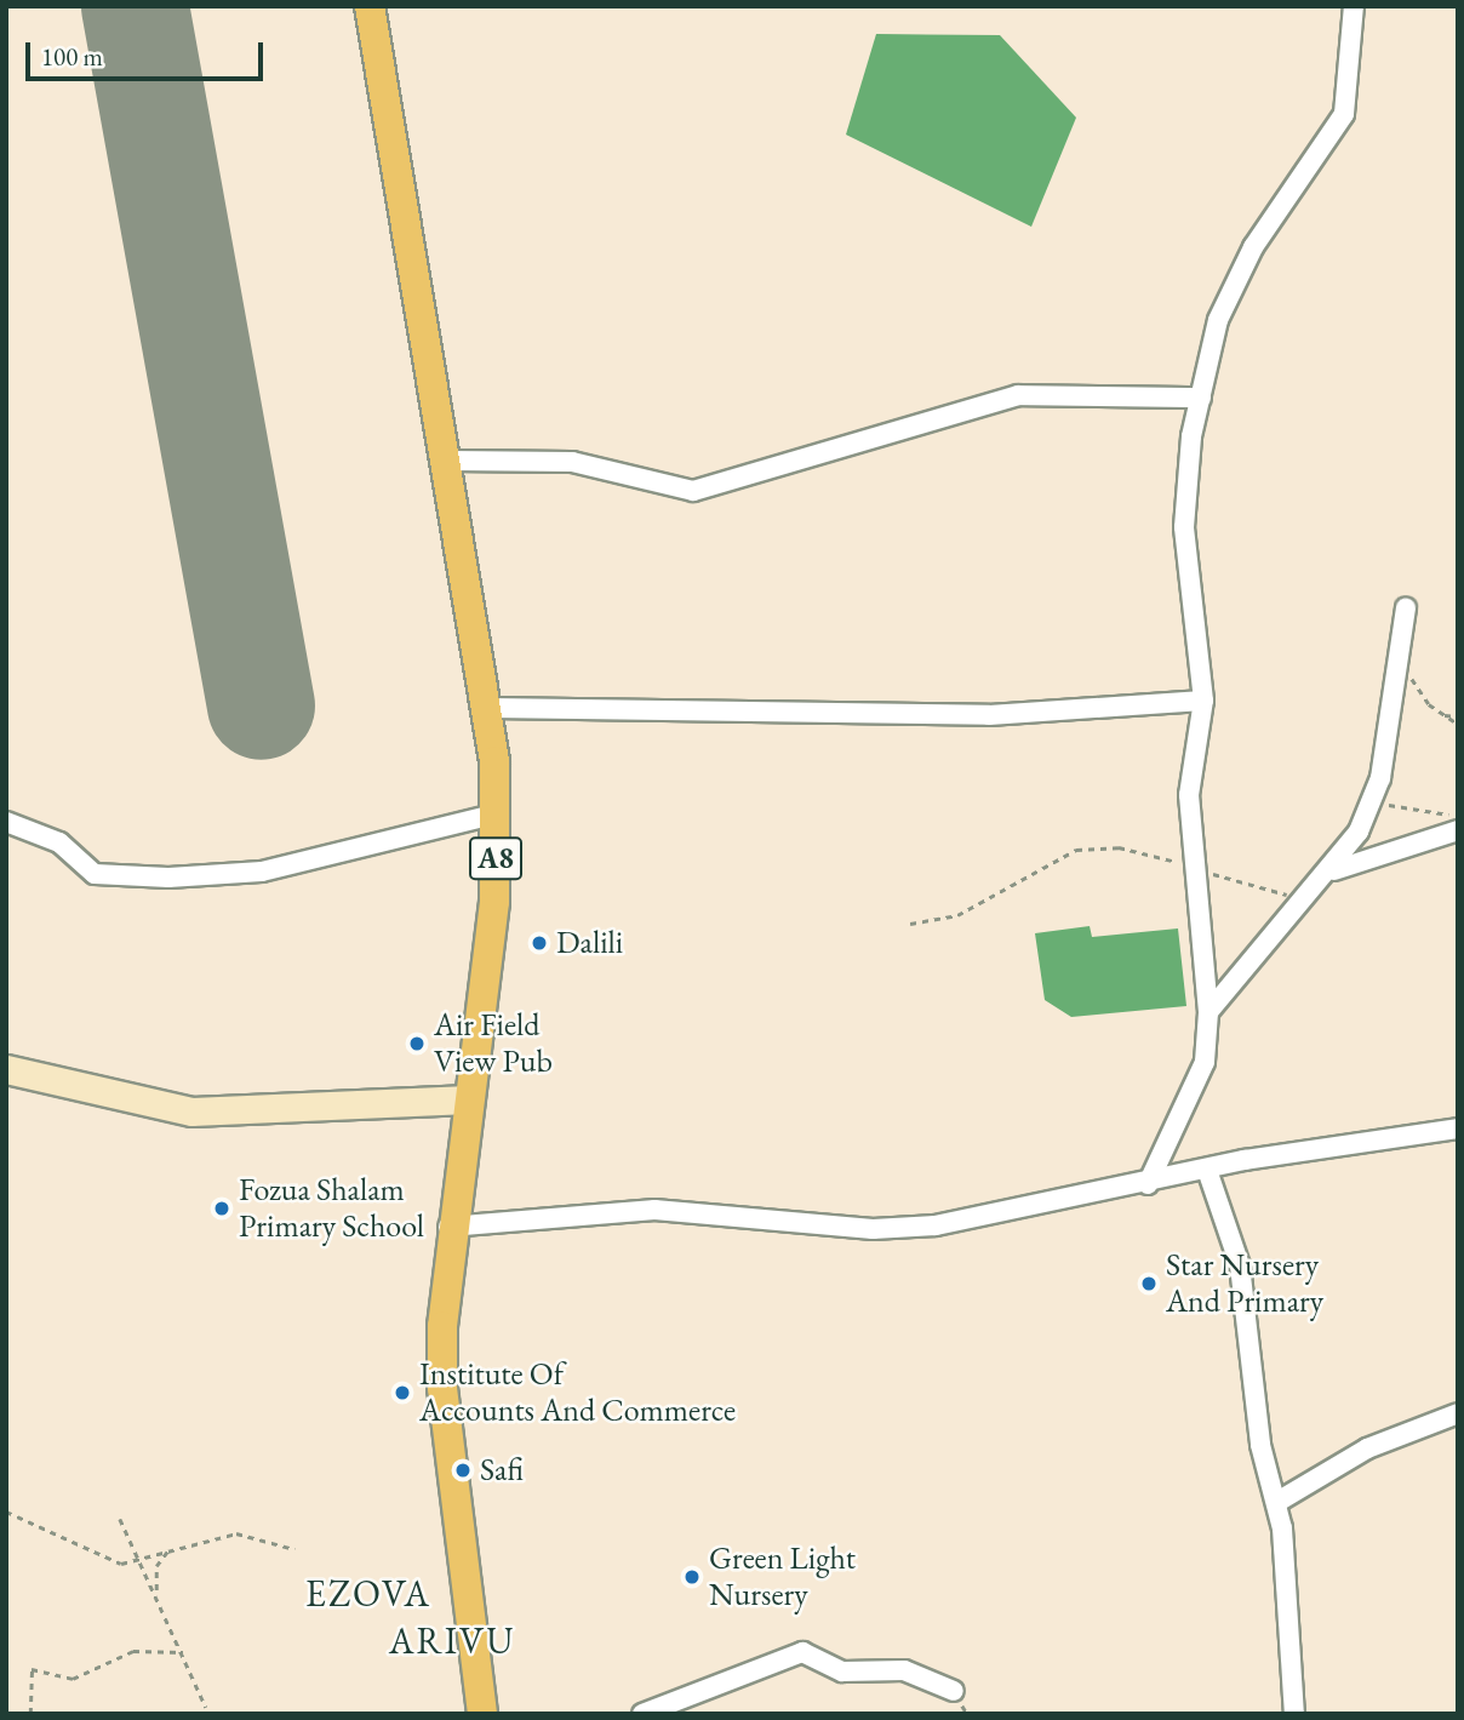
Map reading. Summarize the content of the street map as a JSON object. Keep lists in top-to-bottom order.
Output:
{
  "streets": {
    "main road": ["A8"]
  },
  "districts": ["EZOVA", "ARIVU"],
  "places": [
    "Dalili",
    "Air Field View Pub",
    "Fozua Shalam Primary School",
    "Star Nursery And Primary",
    "Institute Of Accounts And Commerce",
    "Safi",
    "Green Light Nursery"
  ],
  "scale_bar": "100 m"
}
